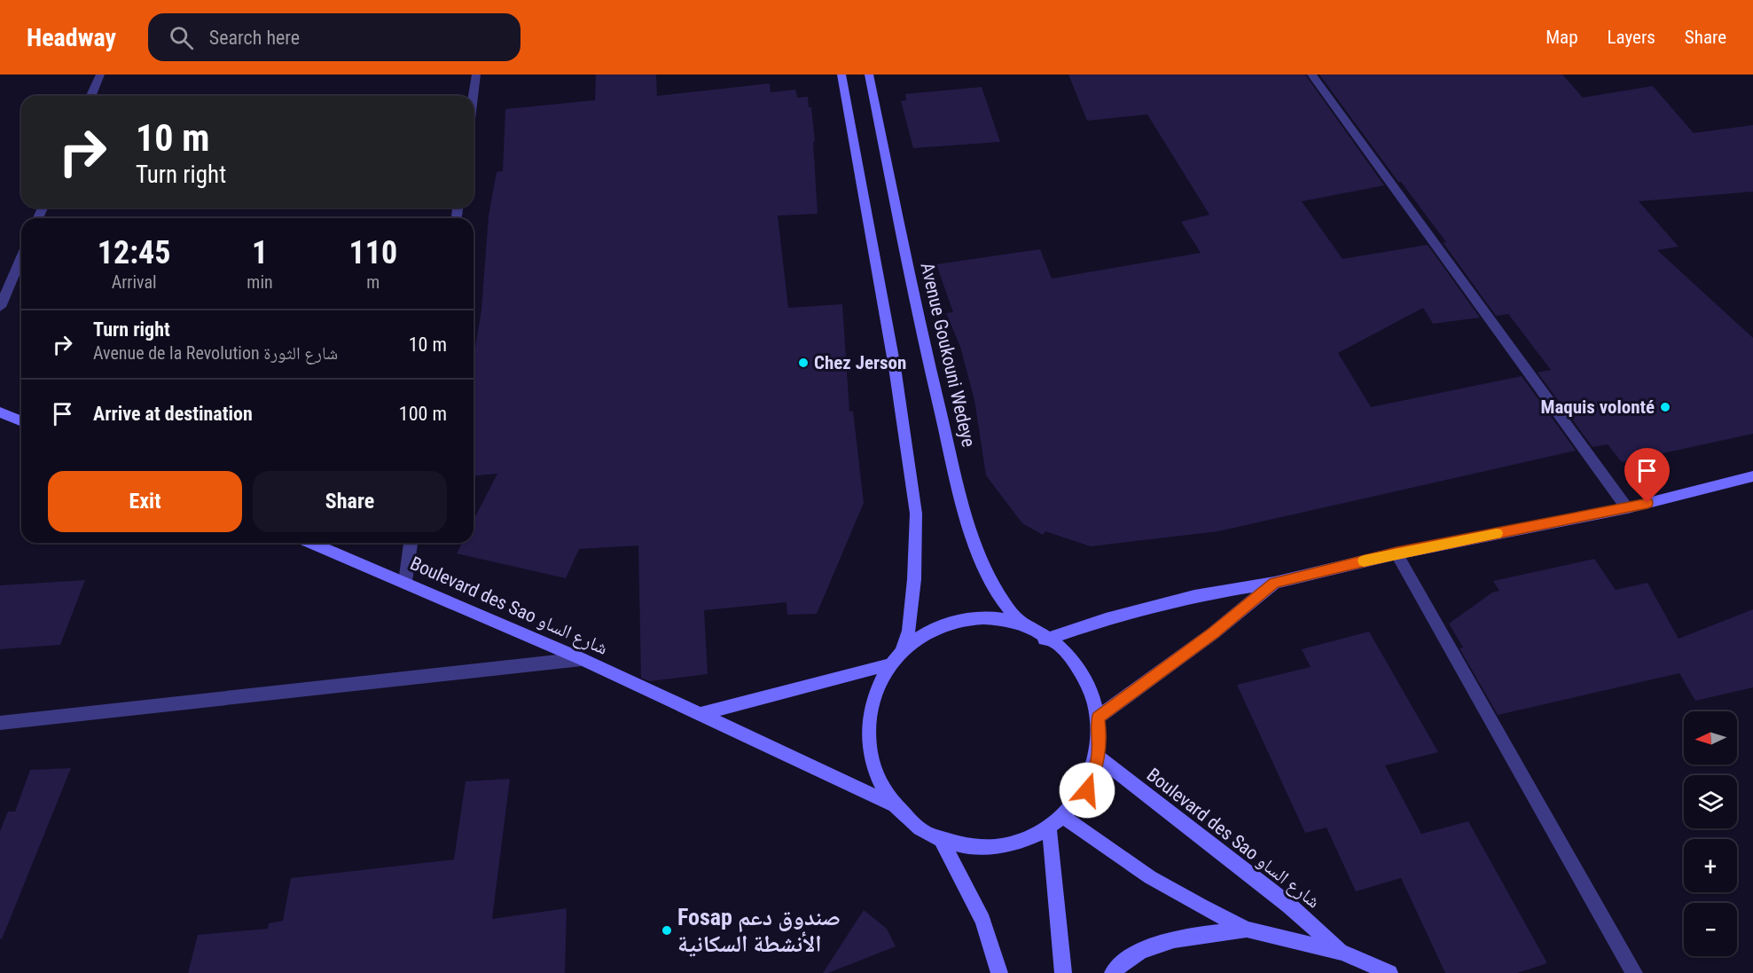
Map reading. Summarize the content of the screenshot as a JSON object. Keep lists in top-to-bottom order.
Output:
{
  "streets": {
    "street": ["Avenue Goukouni Wedeye", "Boulevard des Sao شارع الساو"]
  },
  "places": ["Chez Jerson", "Maquis volonté", "Fosap صندوق دعم الأنشطة السكانية"],
  "north": "left",
  "page": {
    "header": "Headway",
    "search": "Search here",
    "nav": ["Map", "Layers", "Share"],
    "turn": ["10 m", "Turn right"],
    "eta": [
      "12:45",
      "Arrival",
      "1",
      "min",
      "110",
      "m"
    ],
    "list": [
      {
        "name": "Turn right",
        "note": "Avenue de la Revolution شارع الثورة",
        "value": "10 m"
      },
      {
        "name": "Arrive at destination",
        "value": "100 m"
      }
    ],
    "buttons": ["Exit", "Share"],
    "map_buttons": ["+", "−"]
  }
}
